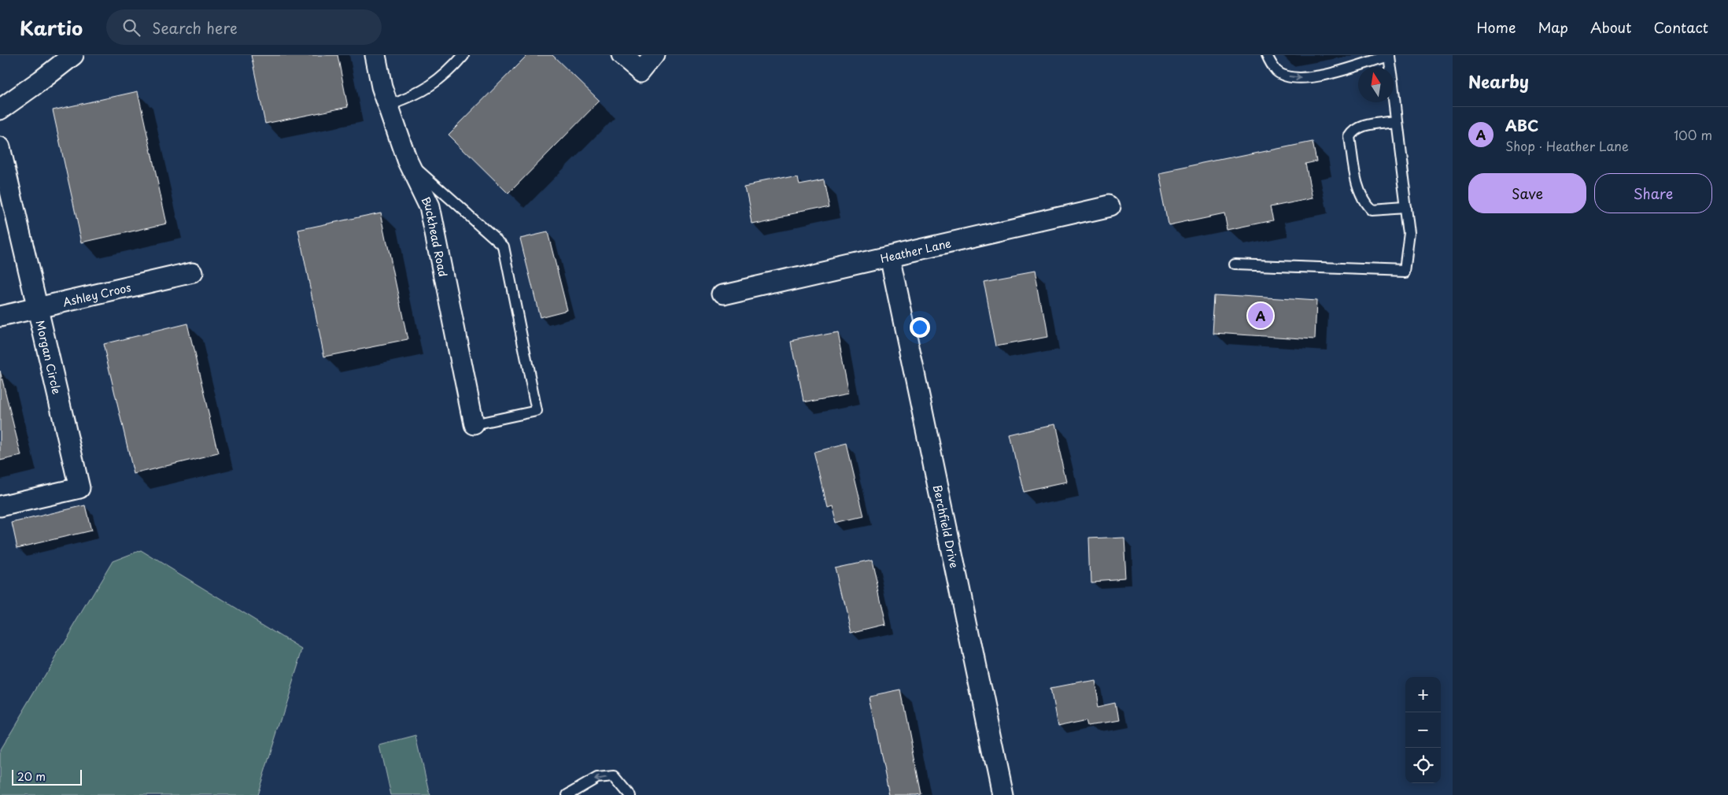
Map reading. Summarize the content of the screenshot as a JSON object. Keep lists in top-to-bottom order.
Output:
{
  "streets": {
    "street": [
      "Buckhead Road",
      "Heather Lane",
      "Ashley Croos",
      "Morgan Circle",
      "Berchfield Drive"
    ]
  },
  "crossings": [
    ["Heather Lane", "Berchfield Drive"],
    ["Ashley Croos", "Morgan Circle"]
  ],
  "scale_bar": "20 m",
  "north": "top",
  "page": {
    "header": "Kartio",
    "search": "Search here",
    "nav": [
      "Home",
      "Map",
      "About",
      "Contact"
    ],
    "heading": "Nearby",
    "list": [
      {
        "mark": "A",
        "name": "ABC",
        "note": "Shop · Heather Lane",
        "value": "100 m"
      }
    ],
    "buttons": ["Save", "Share"],
    "pins": "A",
    "map_buttons": ["+", "−"],
    "scale": "20 m"
  }
}
